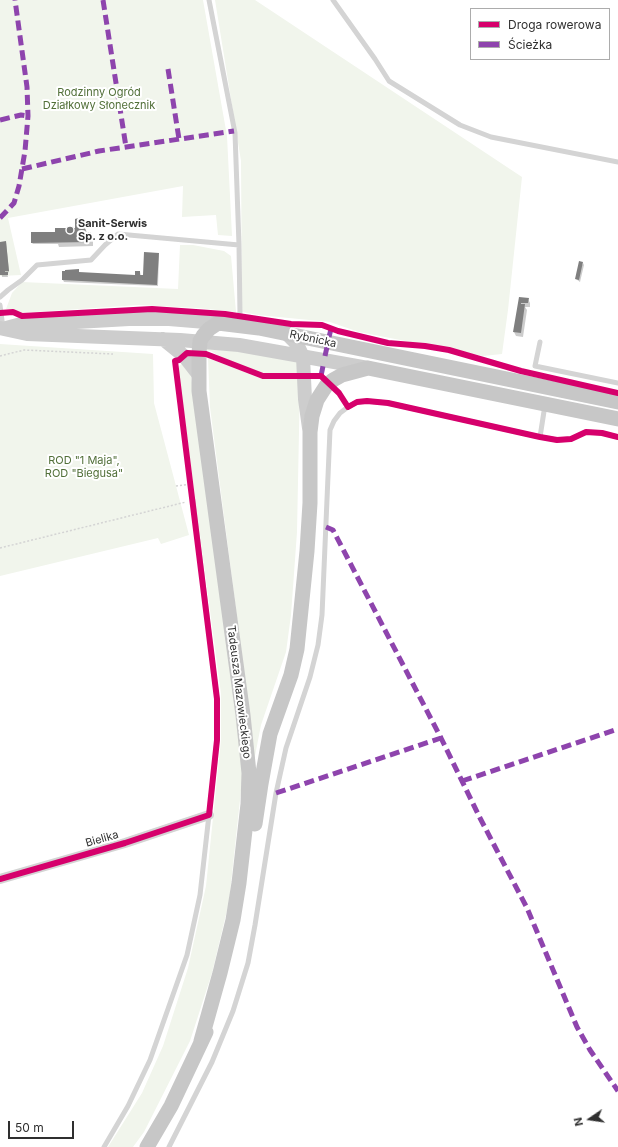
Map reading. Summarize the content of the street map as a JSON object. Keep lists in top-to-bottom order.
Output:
{
  "streets": {
    "main road": ["Rybnicka", "Tadeusza Mazowieckiego"],
    "street": ["Bielika"]
  },
  "crossings": [
    ["Rybnicka", "Tadeusza Mazowieckiego"]
  ],
  "parks": ["Rodzinny Ogród Działkowy Słonecznik", "ROD \"1 Maja\", ROD \"Biegusa\""],
  "places": ["Sanit-Serwis Sp. z o.o."],
  "legend": ["Droga rowerowa", "Ścieżka"],
  "scale_bar": "50 m",
  "north": "left"
}
